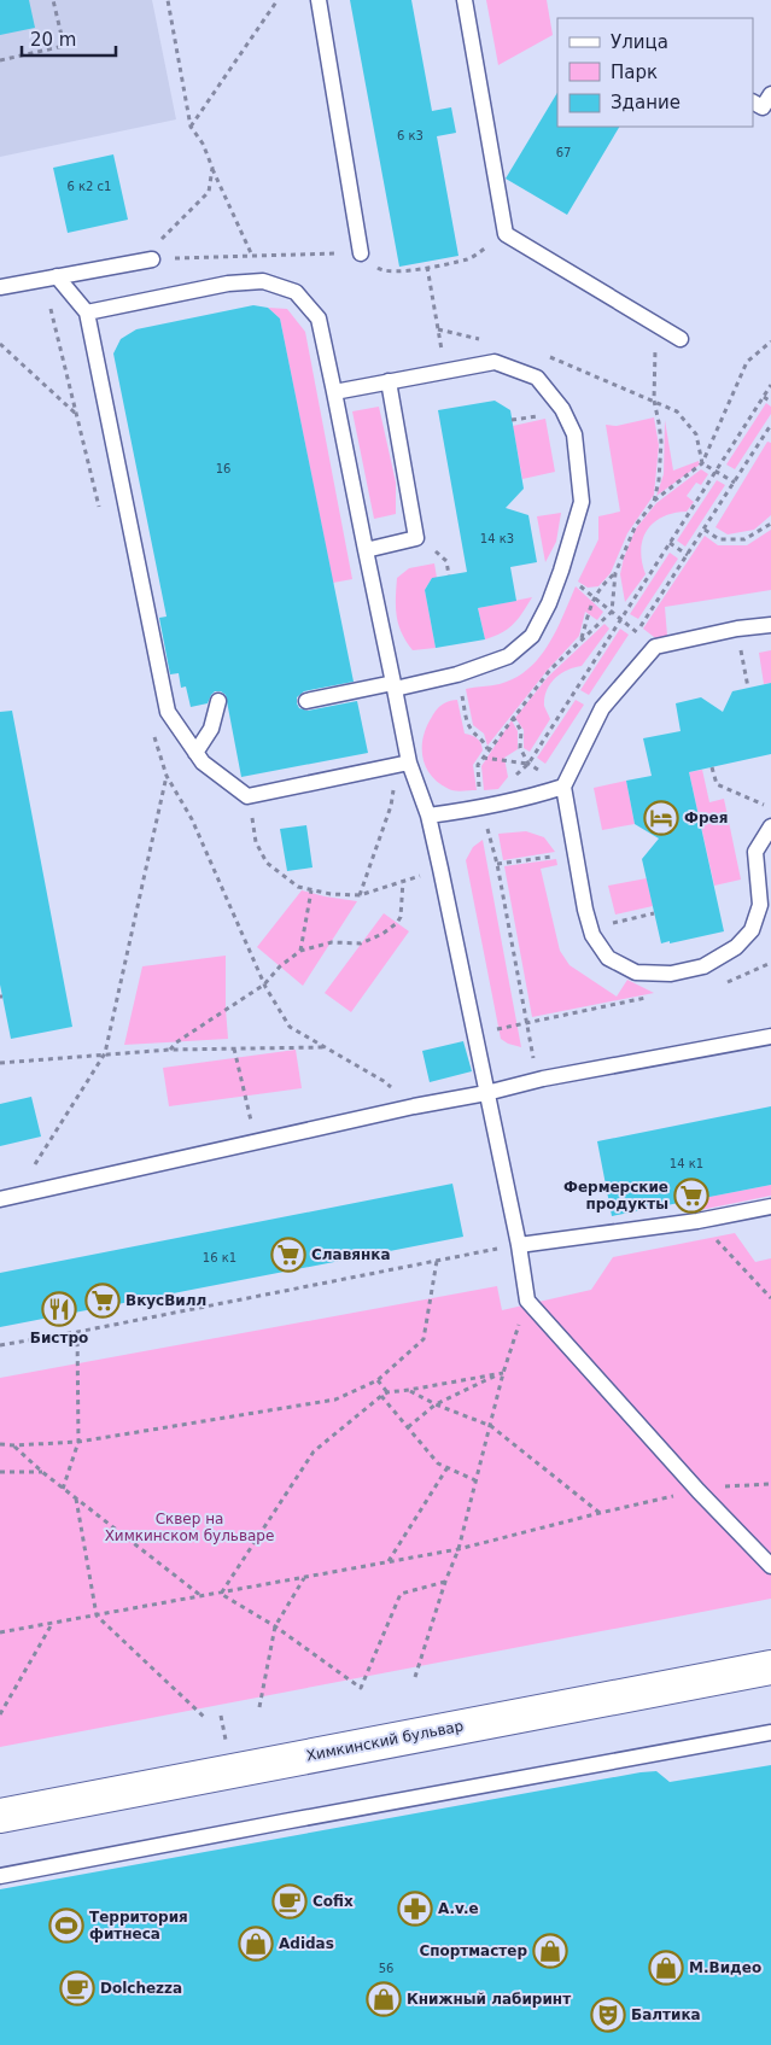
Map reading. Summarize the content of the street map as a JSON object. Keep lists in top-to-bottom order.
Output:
{
  "streets": {
    "main road": ["Химкинский бульвар"]
  },
  "parks": ["Сквер на Химкинском бульваре"],
  "places": {
    "hotel": ["Фрея"],
    "supermarket": ["Фермерские продукты", "Славянка", "ВкусВилл"],
    "restaurant": ["Бистро"],
    "cafe": ["Cofix", "Dolchezza"],
    "pharmacy": ["A.v.e"],
    "sports": ["Территория фитнеса"],
    "shop": [
      "Adidas",
      "Спортмастер",
      "М.Видео",
      "Книжный лабиринт"
    ],
    "theatre": ["Балтика"]
  },
  "house_numbers": [
    "6 к3",
    "67",
    "6 к2 с1",
    "16",
    "14 к3",
    "14 к1",
    "16 к1",
    "56"
  ],
  "legend": ["Улица", "Парк", "Здание"],
  "scale_bar": "20 m"
}
